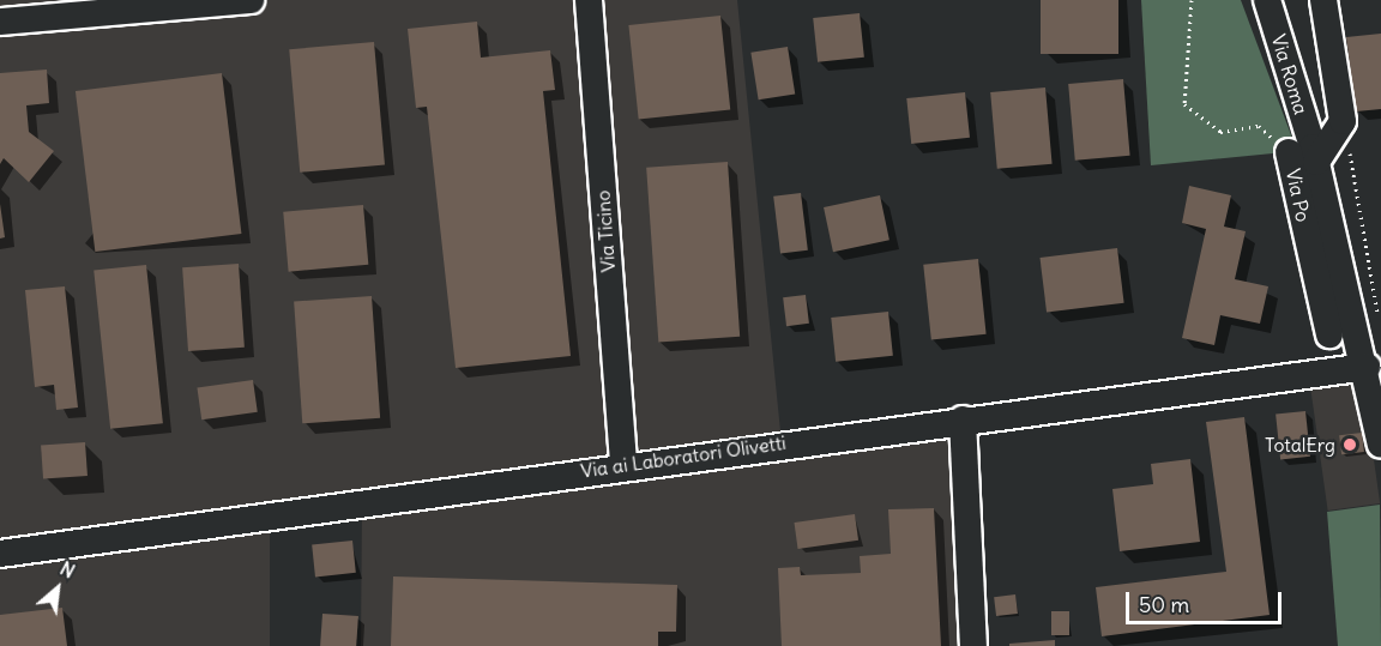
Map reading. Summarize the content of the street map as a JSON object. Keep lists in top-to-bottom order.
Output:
{
  "streets": {
    "street": [
      "Via Roma",
      "Via Po",
      "Via Ticino",
      "Via ai Laboratori Olivetti"
    ]
  },
  "crossings": [
    ["Via Roma", "Via Po"],
    ["Via Ticino", "Via ai Laboratori Olivetti"]
  ],
  "places": ["TotalErg"],
  "scale_bar": "50 m",
  "north": "top right"
}
